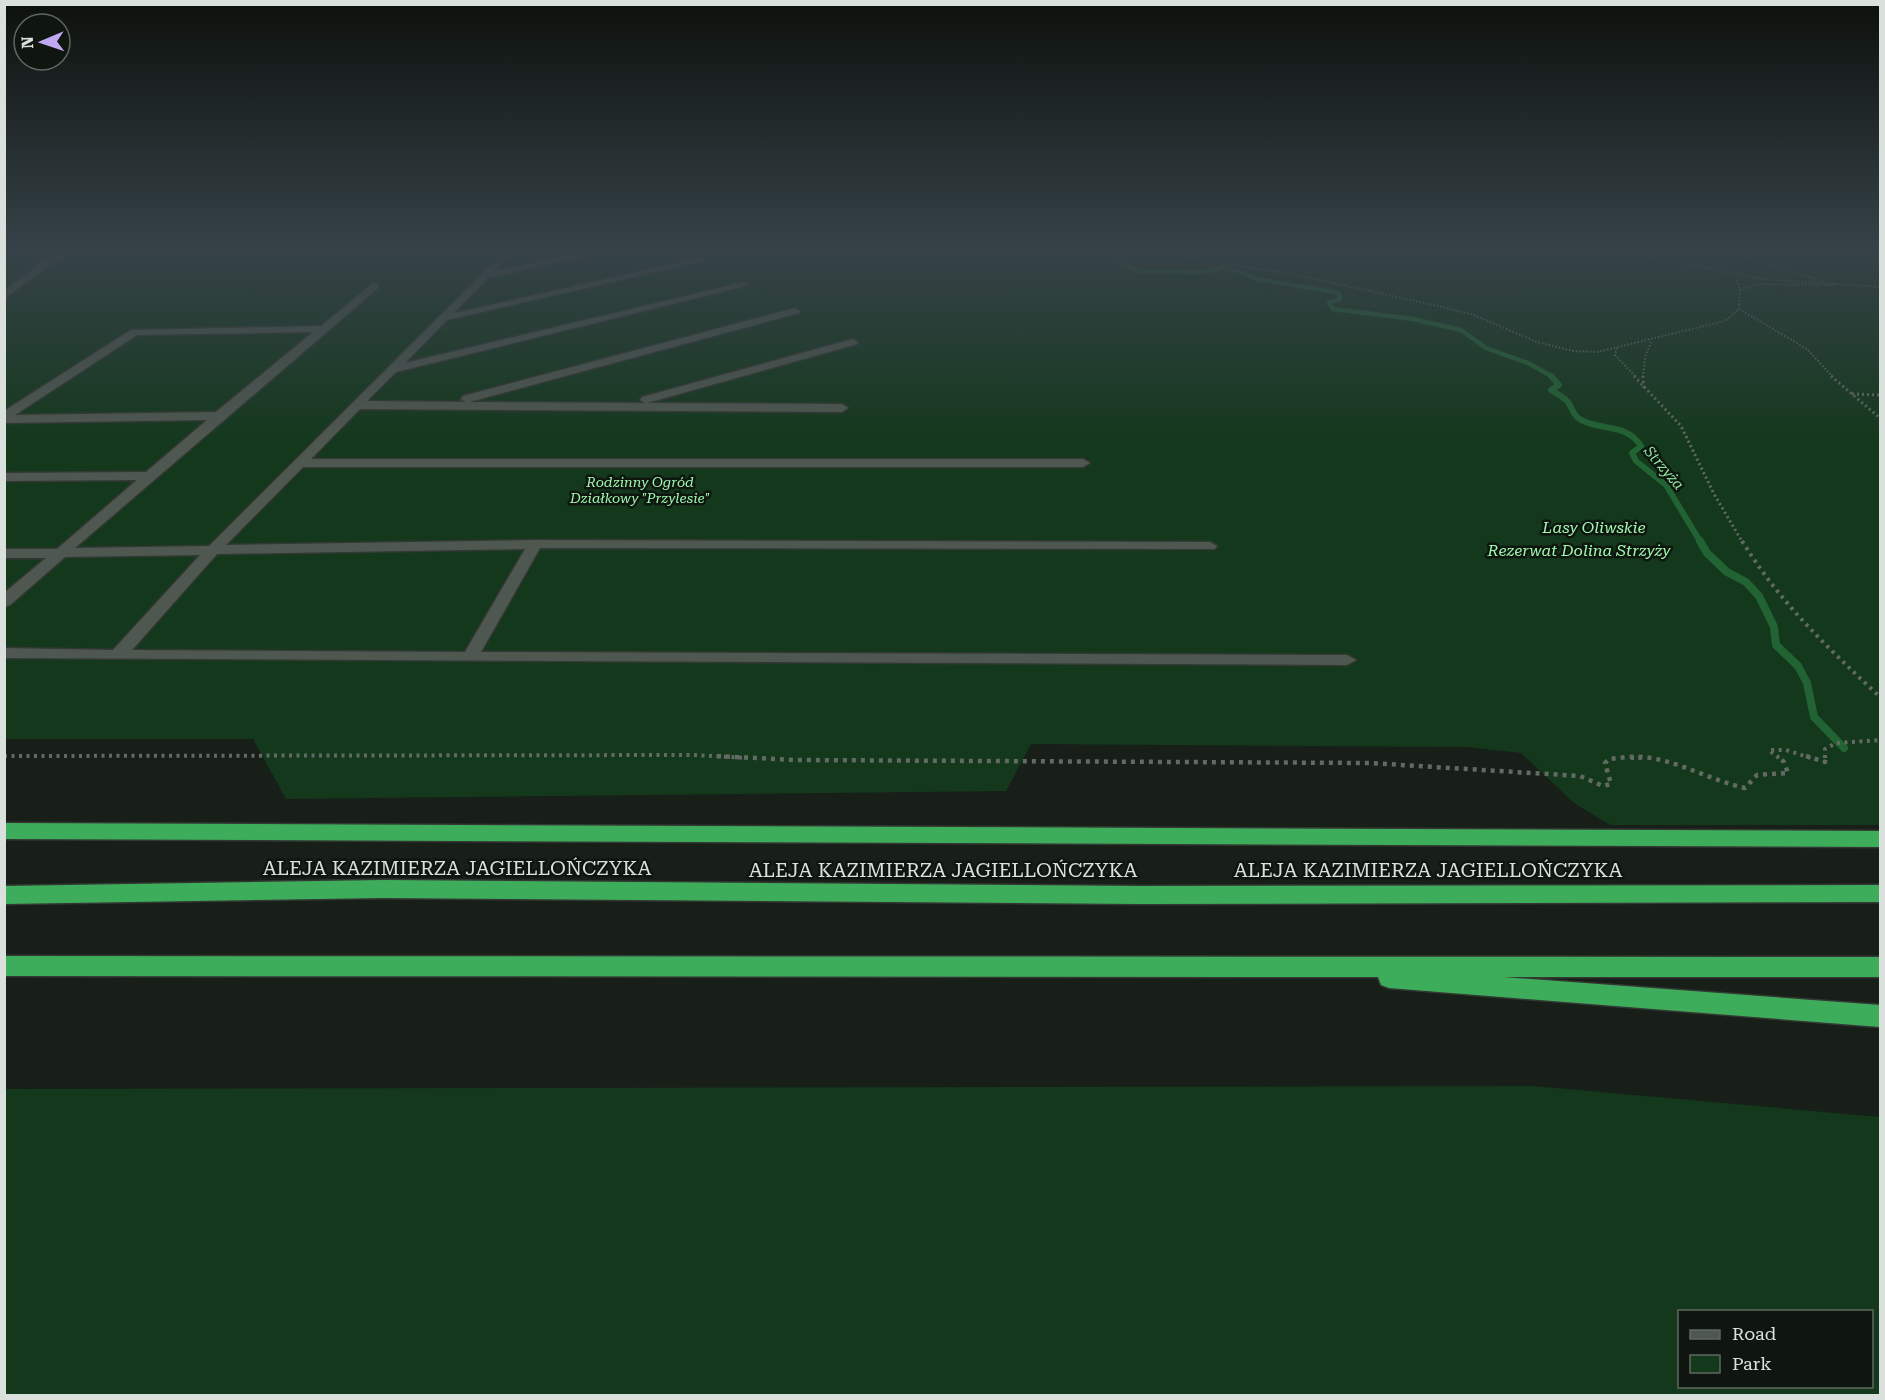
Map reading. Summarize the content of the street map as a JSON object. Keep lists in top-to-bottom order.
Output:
{
  "streets": {
    "highway": ["ALEJA KAZIMIERZA JAGIELLOŃCZYKA"]
  },
  "water": ["Strzyża"],
  "parks": ["Rodzinny Ogród Działkowy \"Przylesie\"", "Lasy Oliwskie", "Rezerwat Dolina Strzyży"],
  "legend": ["Road", "Park"],
  "north": "left"
}
